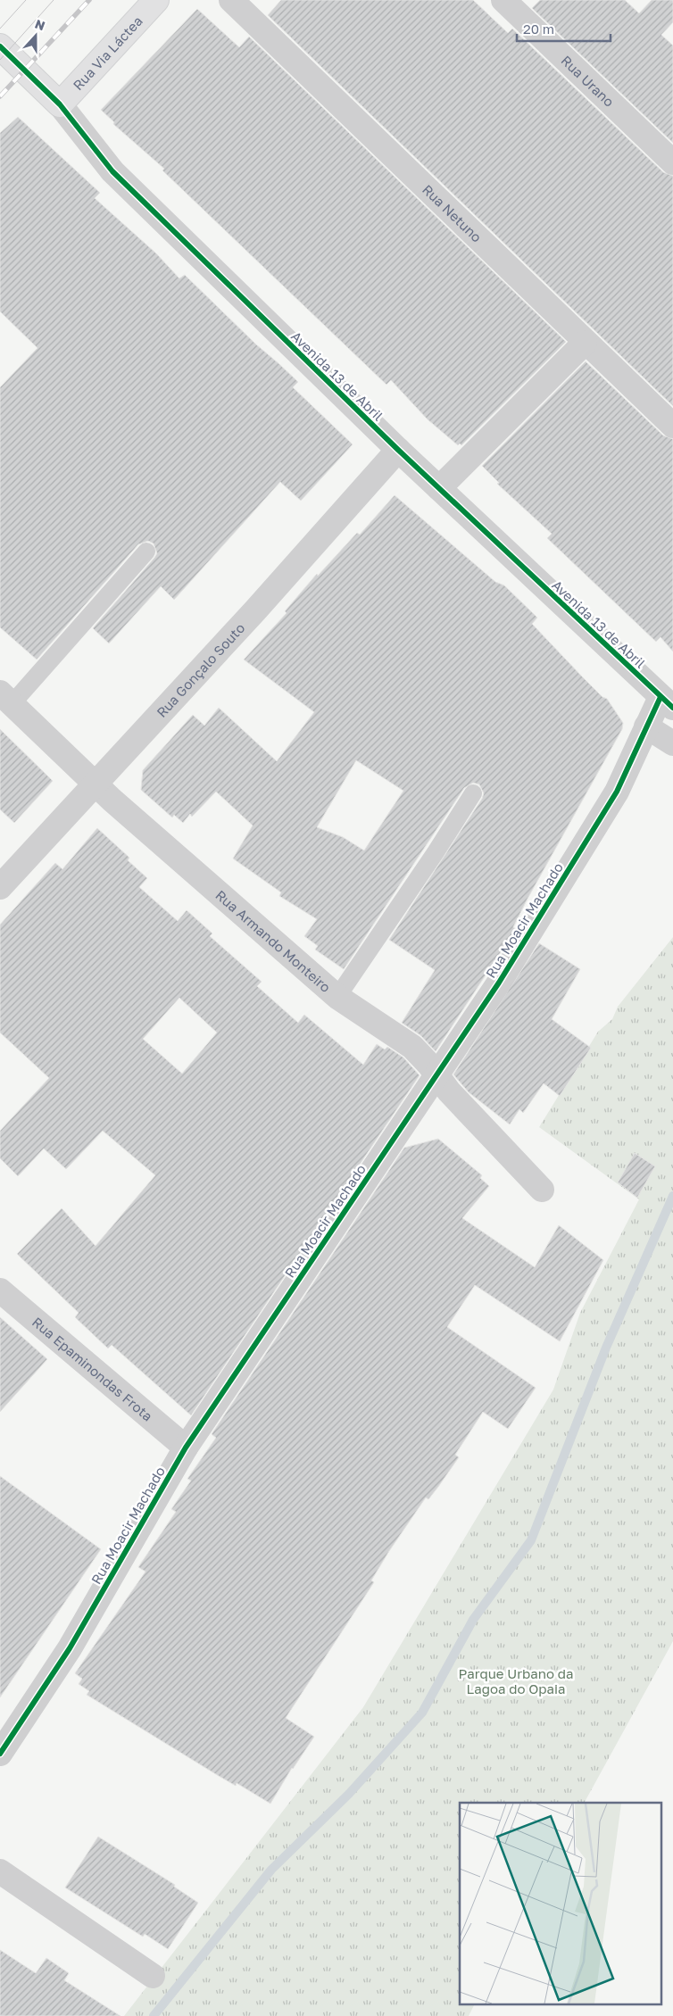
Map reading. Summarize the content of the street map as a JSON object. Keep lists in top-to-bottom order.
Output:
{
  "streets": {
    "street": [
      "Rua Via Láctea",
      "Rua Urano",
      "Rua Netuno",
      "Avenida 13 de Abril",
      "Rua Gonçalo Souto",
      "Rua Moacir Machado",
      "Rua Armando Monteiro",
      "Rua Epaminondas Frota"
    ]
  },
  "crossings": [
    ["Rua Via Láctea", "Avenida 13 de Abril"],
    ["Avenida 13 de Abril", "Rua Gonçalo Souto"],
    ["Avenida 13 de Abril", "Rua Moacir Machado"],
    ["Rua Gonçalo Souto", "Rua Armando Monteiro"],
    ["Rua Moacir Machado", "Rua Armando Monteiro"],
    ["Rua Moacir Machado", "Rua Epaminondas Frota"]
  ],
  "parks": ["Parque Urbano da Lagoa do Opaia"],
  "scale_bar": "20 m",
  "north": "top"
}
